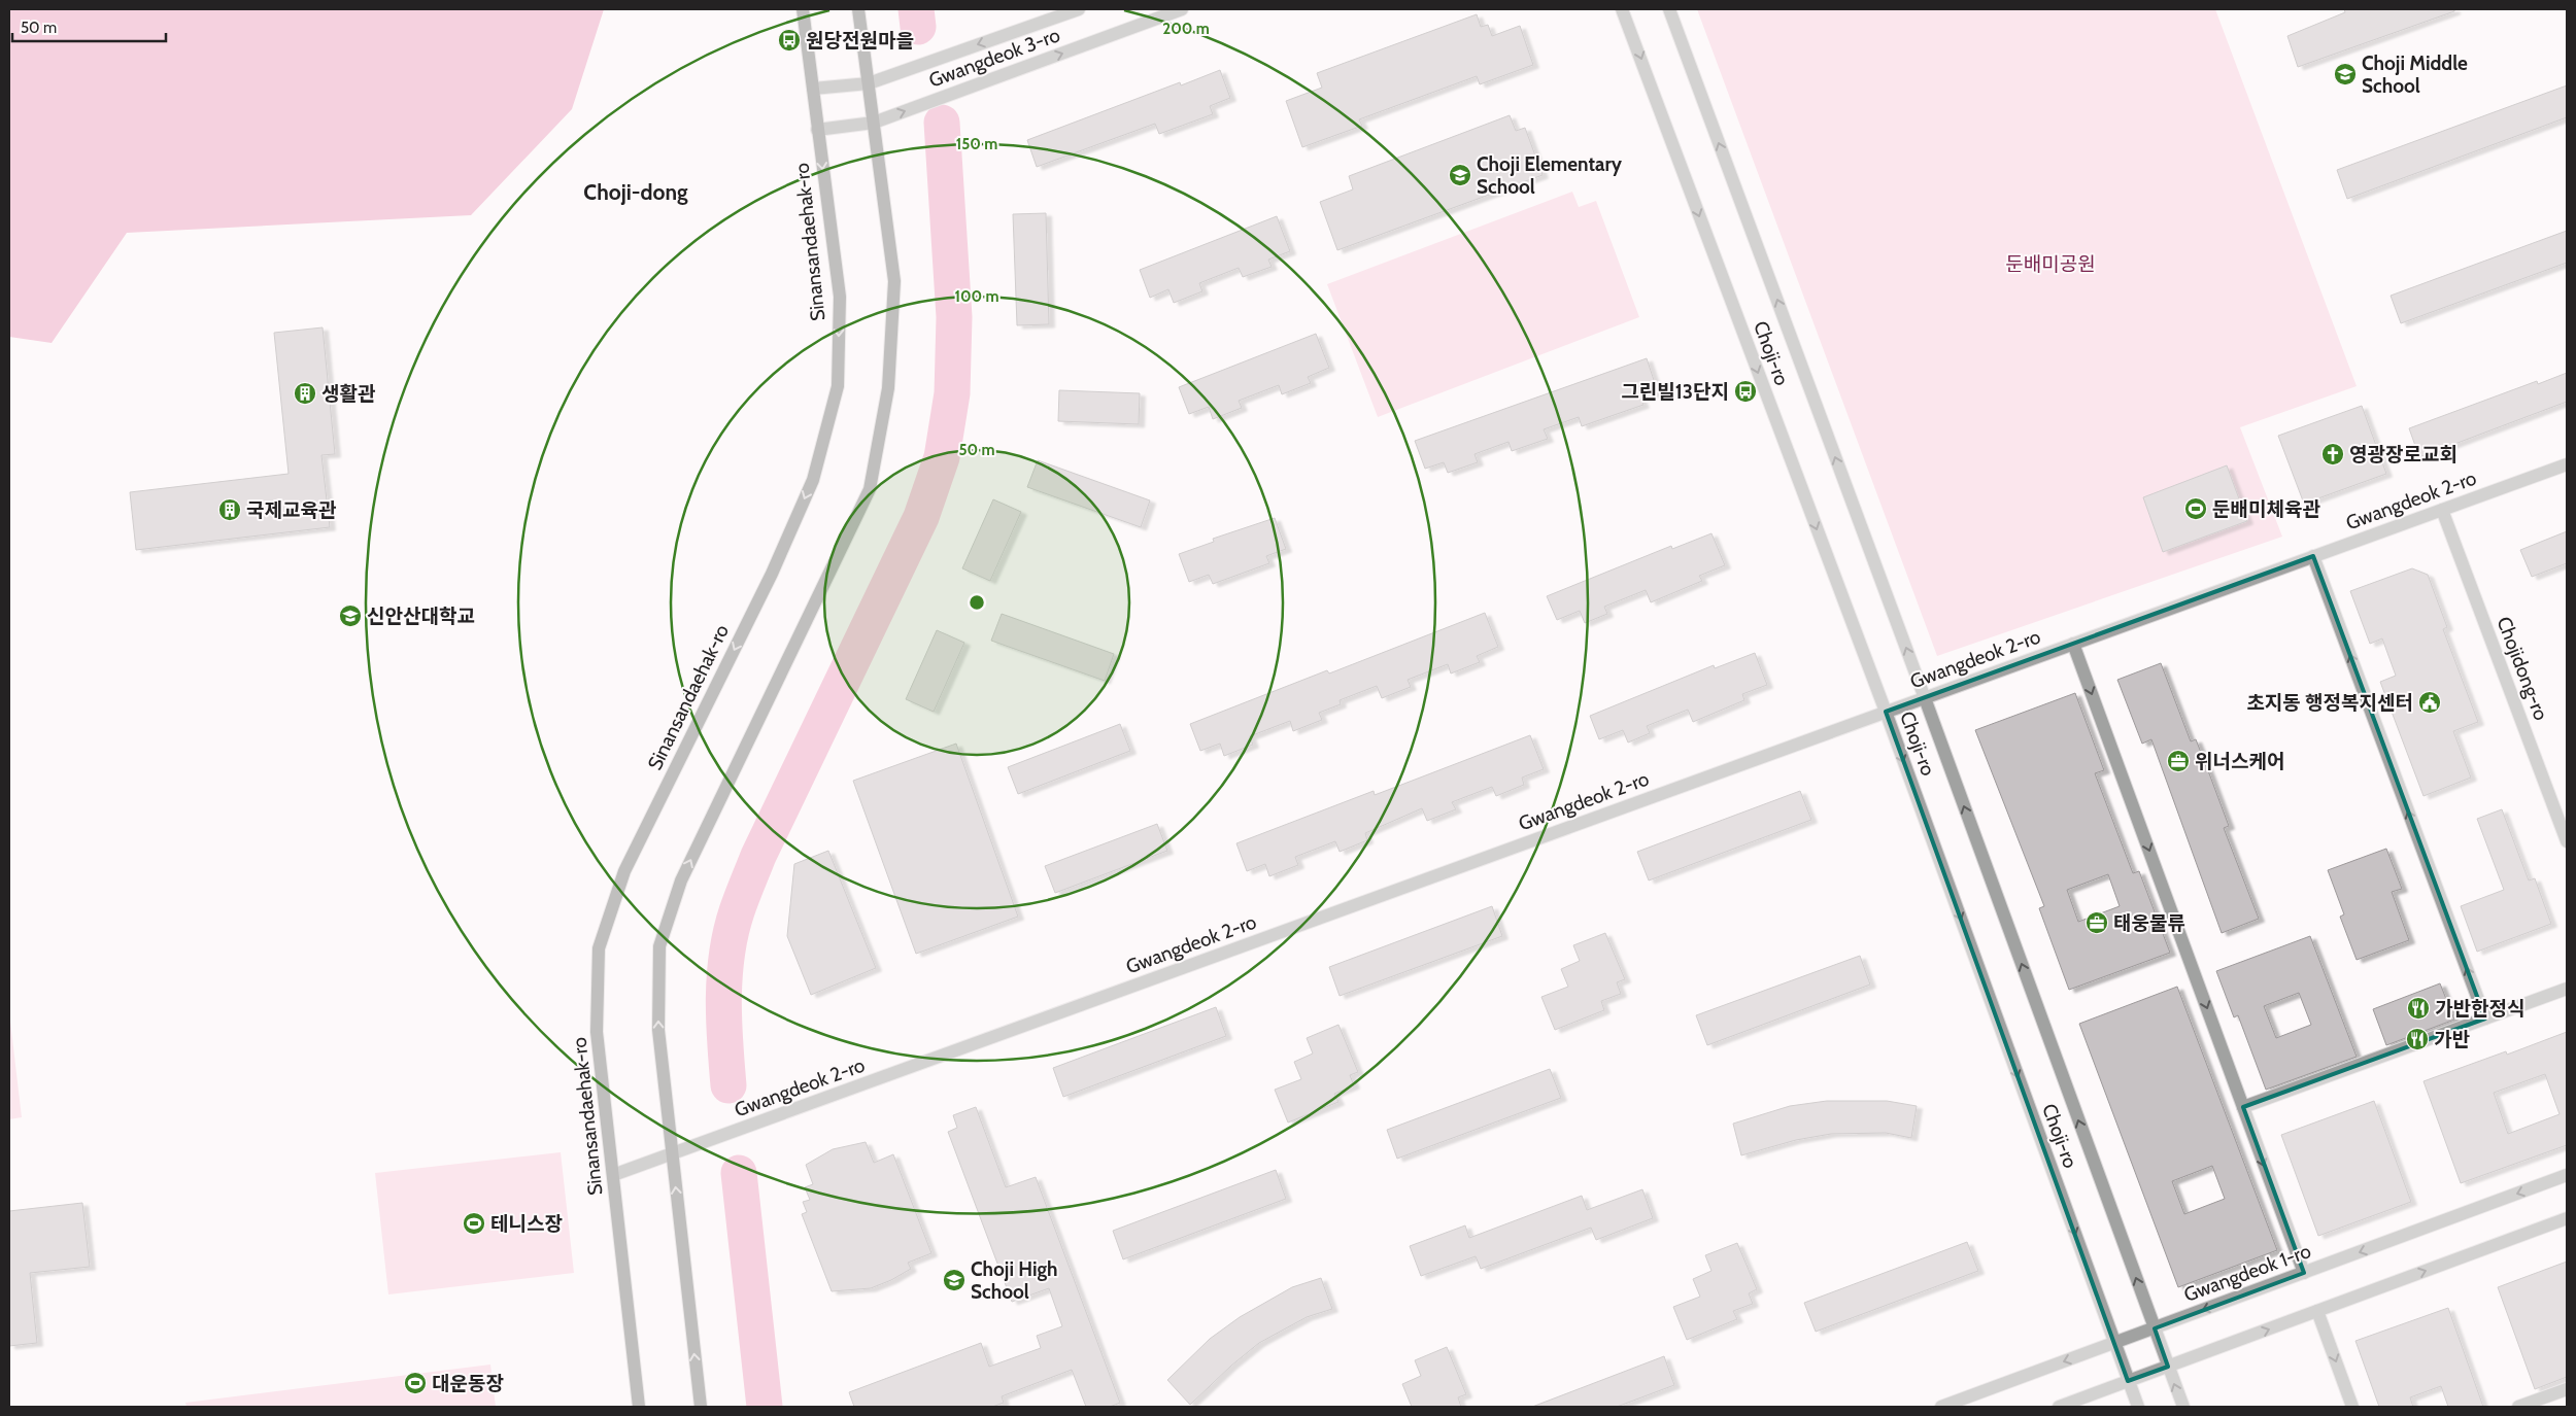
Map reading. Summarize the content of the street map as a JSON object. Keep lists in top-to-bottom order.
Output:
{
  "streets": {
    "main road": ["Sinansandaehak-ro"],
    "street": [
      "Gwangdeok 3-ro",
      "Choji-ro",
      "Gwangdeok 2-ro",
      "Chojidong-ro",
      "Gwangdeok 1-ro"
    ]
  },
  "crossings": [
    ["Gwangdeok 3-ro", "Sinansandaehak-ro"],
    ["Sinansandaehak-ro", "Gwangdeok 2-ro"],
    ["Choji-ro", "Gwangdeok 2-ro"],
    ["Choji-ro", "Gwangdeok 1-ro"],
    ["Gwangdeok 2-ro", "Chojidong-ro"]
  ],
  "districts": ["Choji-dong"],
  "parks": ["둔배미공원"],
  "places": {
    "bus stop": ["원당전원마을", "그린빌13단지"],
    "school or university": [
      "Choji Middle School",
      "Choji Elementary School",
      "신안산대학교",
      "Choji High School"
    ],
    "building": ["생활관", "국제교육관"],
    "church": ["영광장로교회"],
    "sports": ["둔배미체육관", "테니스장", "대운동장"],
    "public building": ["초지동 행정복지센터"],
    "office": ["위너스케어", "태웅물류"],
    "restaurant": ["가반한정식", "가반"]
  },
  "scale_bar": "50 m",
  "rings": [
    "200 m",
    "150 m",
    "100 m",
    "50 m"
  ]
}
